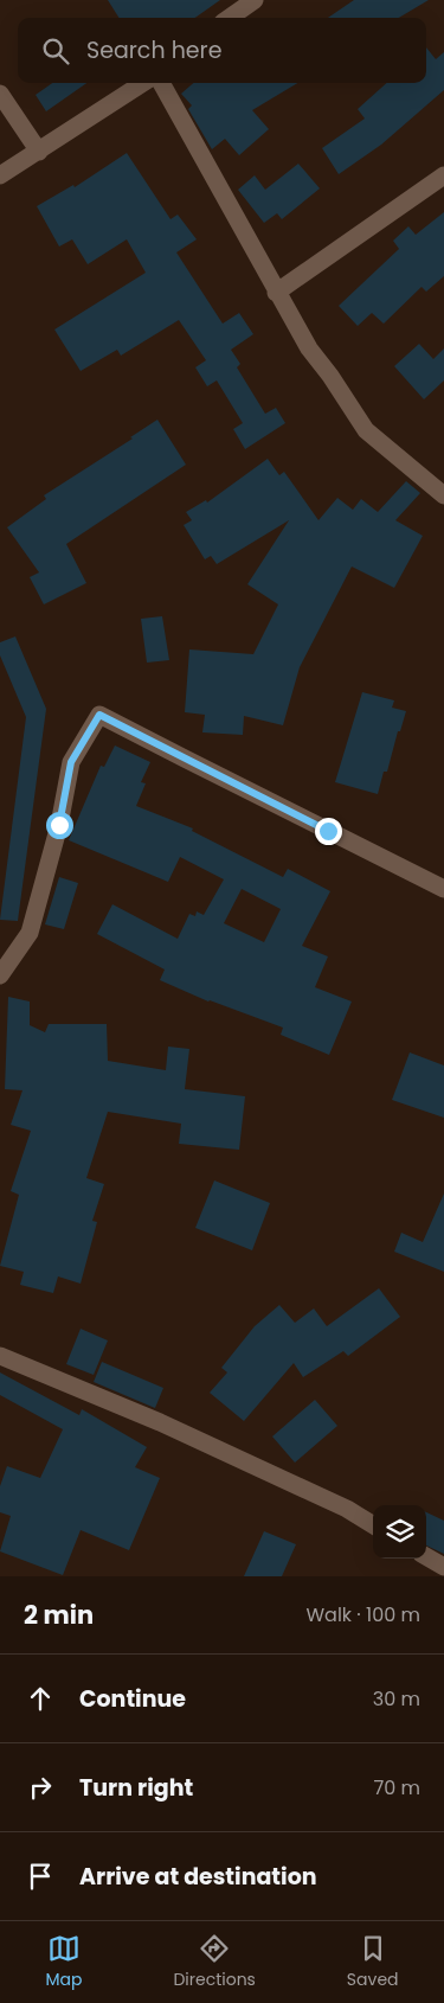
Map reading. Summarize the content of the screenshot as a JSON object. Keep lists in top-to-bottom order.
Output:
{
  "page": {
    "search": "Search here",
    "heading": ["2 min", "Walk · 100 m"],
    "list": [
      ["Continue", "30 m"],
      ["Turn right", "70 m"],
      "Arrive at destination"
    ],
    "nav": ["Map", "Directions", "Saved"]
  }
}
